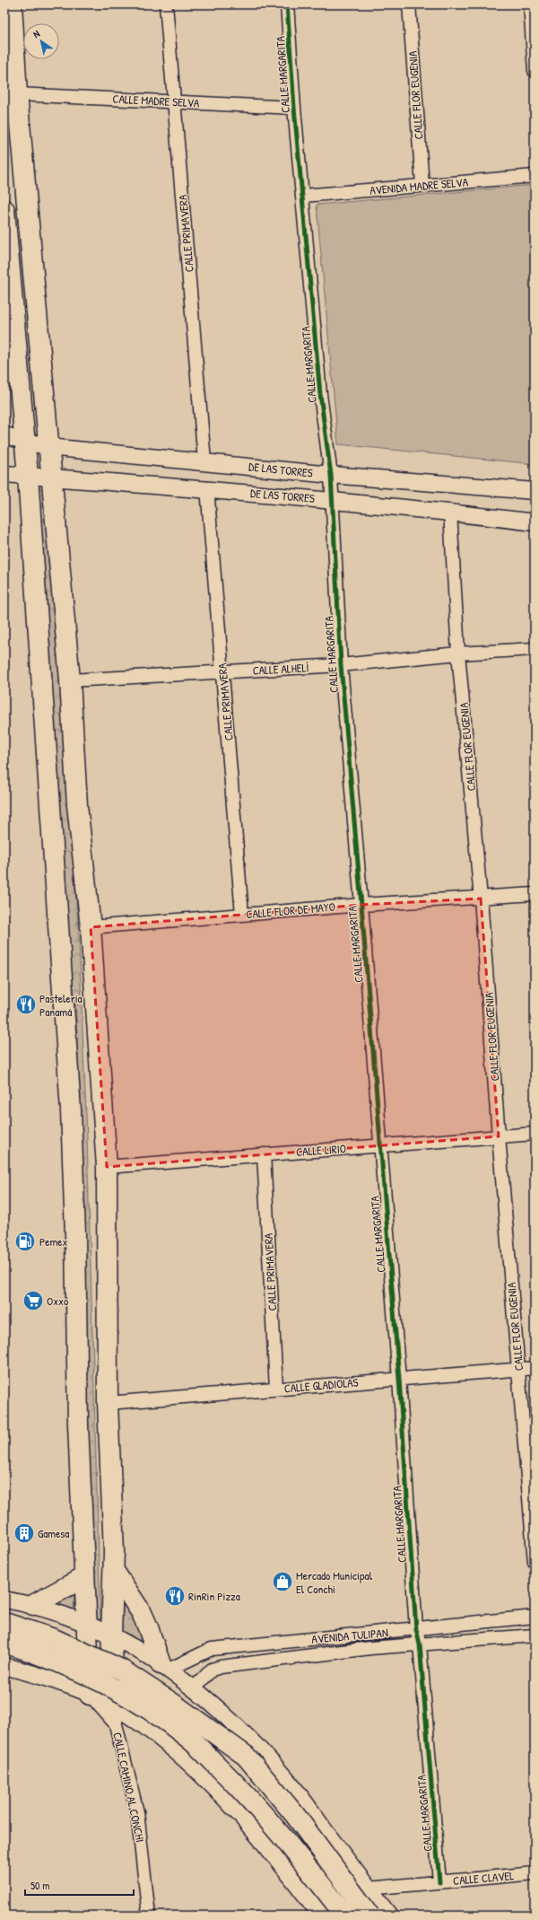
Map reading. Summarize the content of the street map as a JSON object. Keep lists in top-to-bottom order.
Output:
{
  "streets": {
    "street": [
      "CALLE MARGARITA",
      "CALLE FLOR EUGENIA",
      "CALLE MADRE SELVA",
      "AVENIDA MADRE SELVA",
      "CALLE PRIMAVERA",
      "DE LAS TORRES",
      "CALLE ALHELÍ",
      "CALLE FLOR DE MAYO",
      "CALLE LIRIO",
      "CALLE GLADIOLAS",
      "AVENIDA TULIPAN",
      "CALLE CAMINO AL CONCHI",
      "CALLE CLAVEL"
    ]
  },
  "crossings": [
    ["CALLE MARGARITA", "CALLE MADRE SELVA"],
    ["CALLE MARGARITA", "AVENIDA MADRE SELVA"],
    ["CALLE MARGARITA", "DE LAS TORRES"],
    ["CALLE MARGARITA", "CALLE ALHELÍ"],
    ["CALLE MARGARITA", "CALLE FLOR DE MAYO"],
    ["CALLE MARGARITA", "CALLE LIRIO"],
    ["CALLE MARGARITA", "CALLE GLADIOLAS"],
    ["CALLE MARGARITA", "AVENIDA TULIPAN"],
    ["CALLE MARGARITA", "CALLE CLAVEL"],
    ["CALLE FLOR EUGENIA", "AVENIDA MADRE SELVA"],
    ["CALLE FLOR EUGENIA", "DE LAS TORRES"],
    ["CALLE FLOR EUGENIA", "CALLE ALHELÍ"],
    ["CALLE FLOR EUGENIA", "CALLE FLOR DE MAYO"],
    ["CALLE FLOR EUGENIA", "CALLE LIRIO"],
    ["CALLE FLOR EUGENIA", "CALLE GLADIOLAS"],
    ["CALLE MADRE SELVA", "CALLE PRIMAVERA"],
    ["CALLE PRIMAVERA", "DE LAS TORRES"],
    ["CALLE PRIMAVERA", "CALLE ALHELÍ"],
    ["CALLE PRIMAVERA", "CALLE FLOR DE MAYO"],
    ["CALLE PRIMAVERA", "CALLE LIRIO"],
    ["CALLE PRIMAVERA", "CALLE GLADIOLAS"]
  ],
  "places": {
    "restaurant": ["Pastelería Panamá", "RinRin Pizza"],
    "fuel station": ["Pemex"],
    "supermarket": ["Oxxo"],
    "building": ["Gamesa"],
    "shop": ["Mercado Municipal El Conchi"]
  },
  "scale_bar": "50 m",
  "north": "top left"
}
